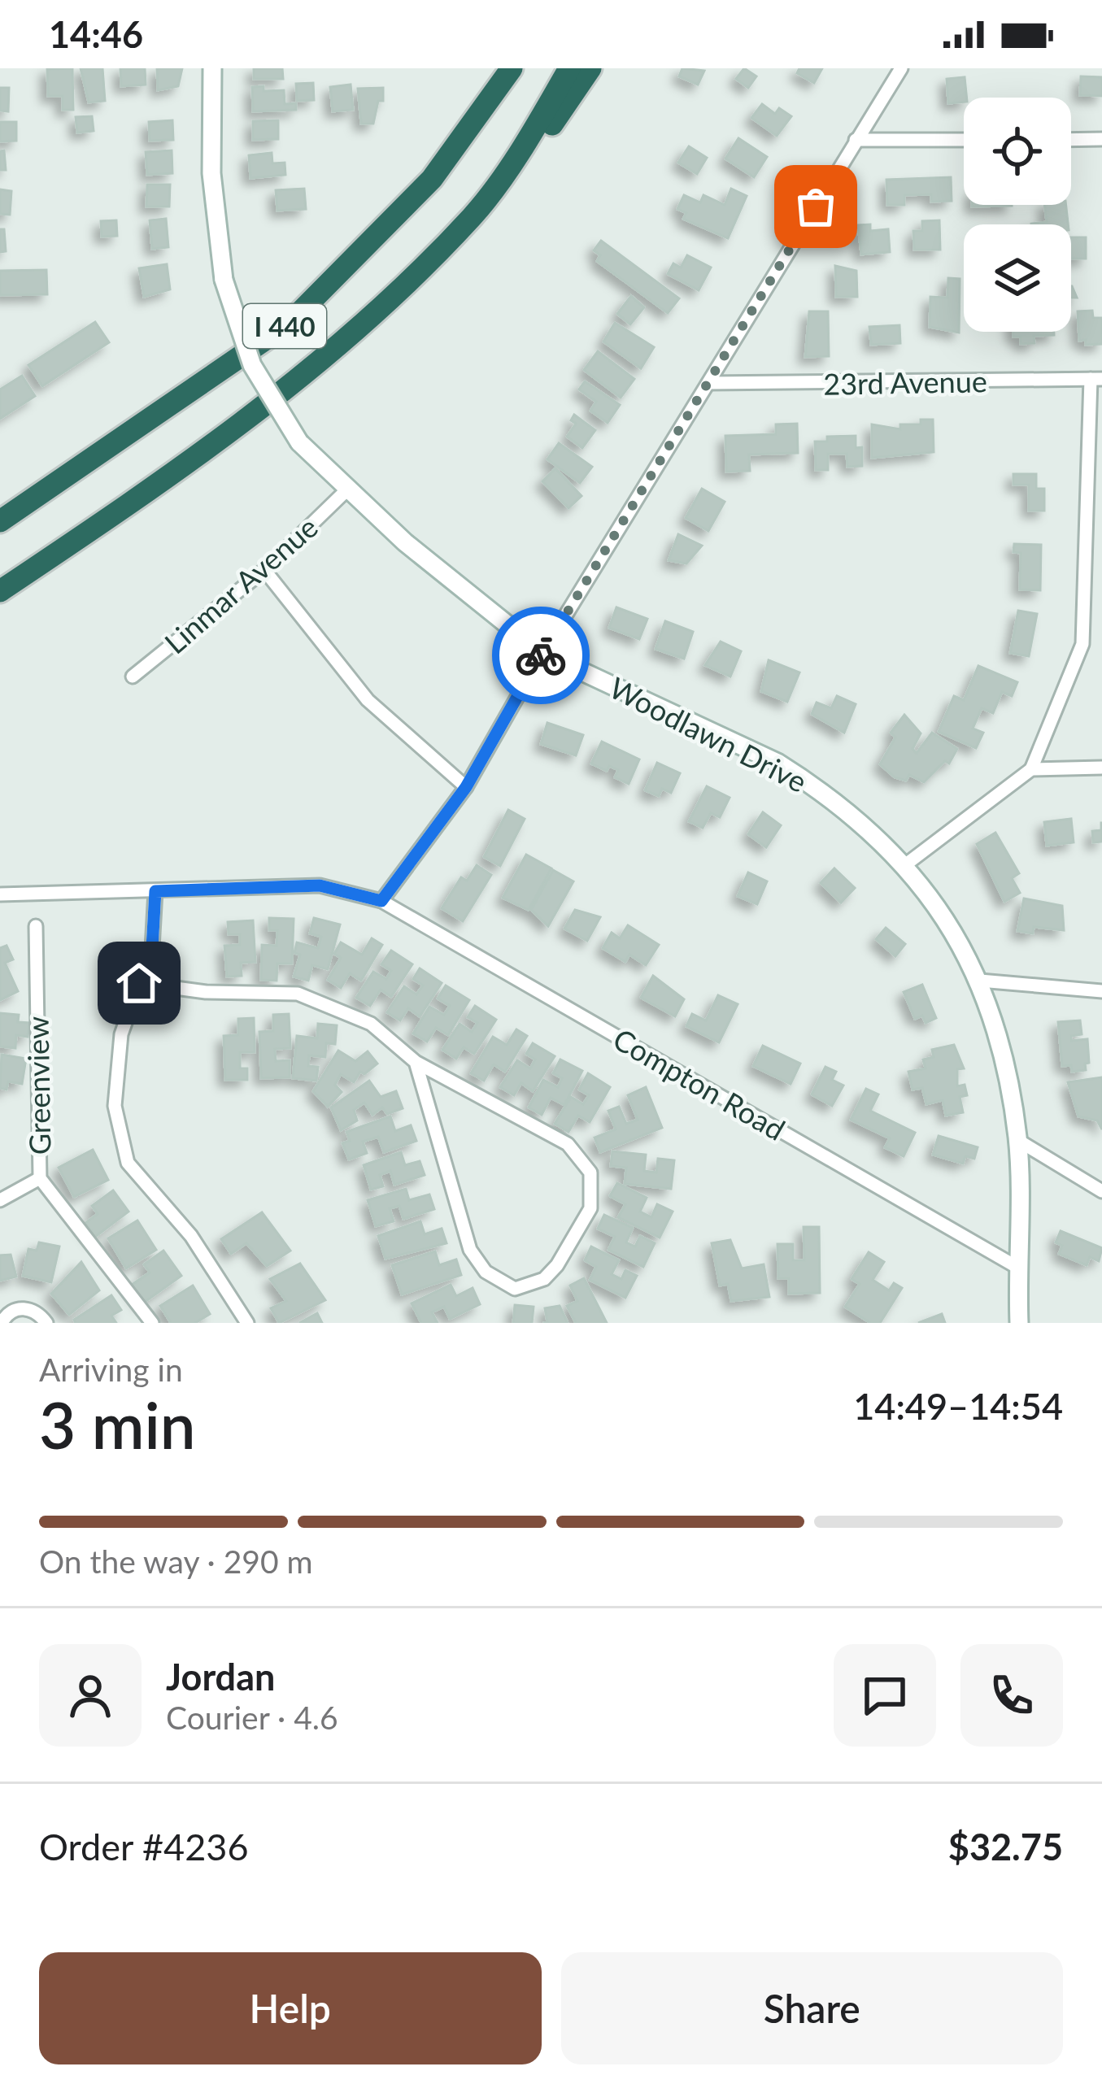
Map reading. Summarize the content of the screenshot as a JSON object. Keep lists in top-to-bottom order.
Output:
{
  "streets": {
    "highway": ["I 440"],
    "main road": ["Woodlawn Drive"],
    "street": [
      "23rd Avenue",
      "Linmar Avenue",
      "Compton Road",
      "Greenview"
    ]
  },
  "crossings": [
    ["Linmar Avenue", "Woodlawn Drive"],
    ["Woodlawn Drive", "Compton Road"]
  ],
  "page": {
    "status": "14:46",
    "heading": ["3 min", "Arriving in", "14:49–14:54"],
    "panel": [
      "Jordan",
      "Courier · 4.6",
      "Order #4236",
      "$32.75"
    ],
    "bar": "On the way · 290 m",
    "buttons": ["Help", "Share"]
  }
}
